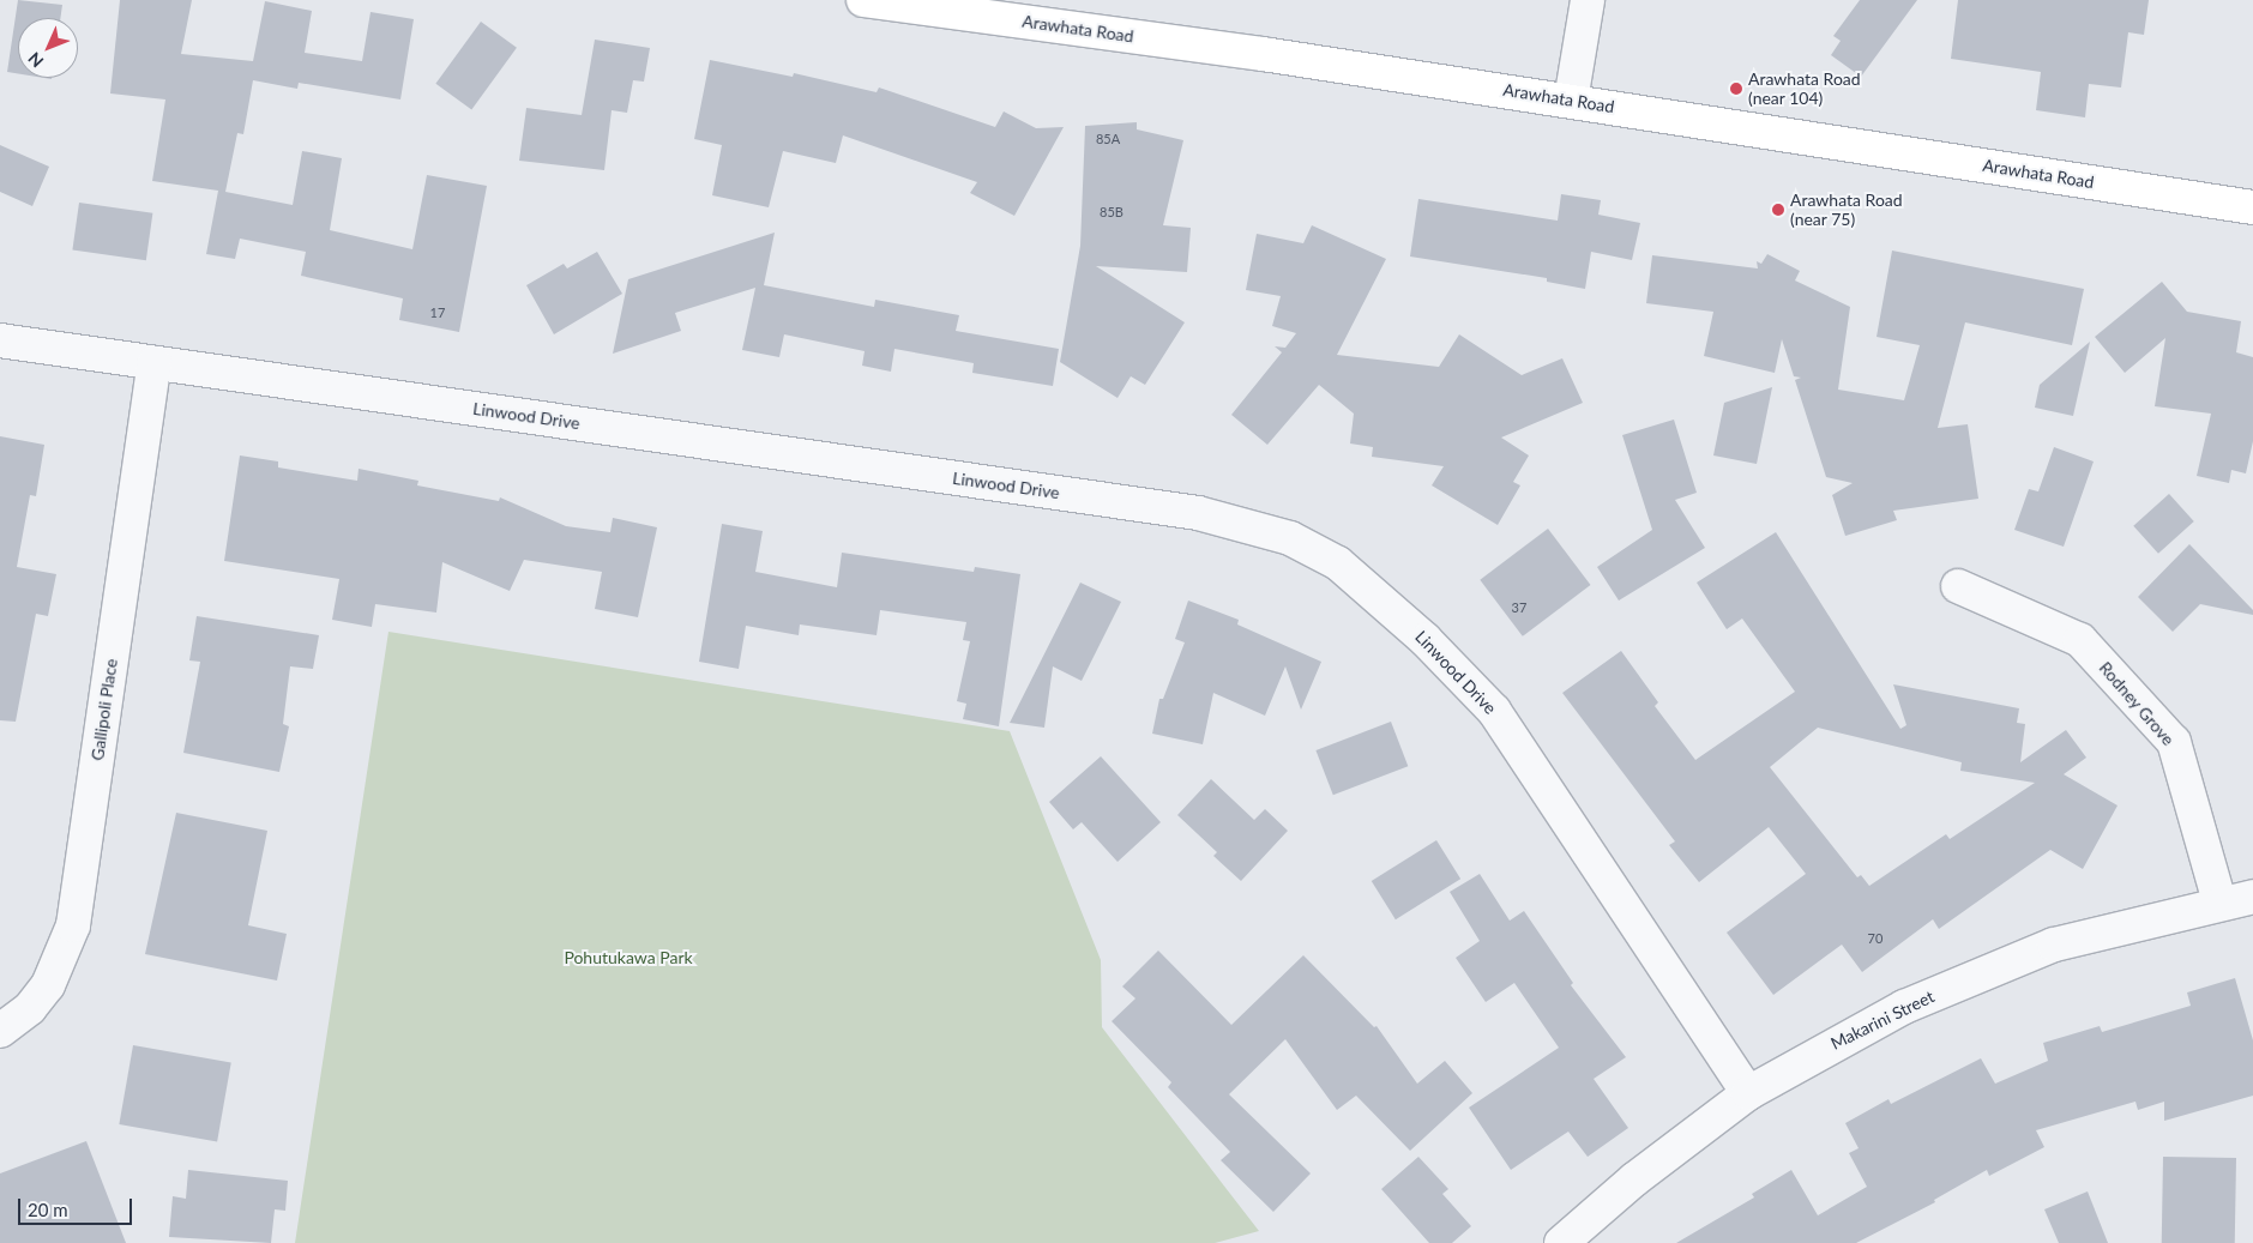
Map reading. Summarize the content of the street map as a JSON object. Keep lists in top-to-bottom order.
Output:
{
  "streets": {
    "main road": ["Arawhata Road"],
    "street": [
      "Linwood Drive",
      "Rodney Grove",
      "Gallipoli Place",
      "Makarini Street"
    ]
  },
  "crossings": [
    ["Linwood Drive", "Gallipoli Place"],
    ["Linwood Drive", "Makarini Street"],
    ["Rodney Grove", "Makarini Street"]
  ],
  "parks": ["Pohutukawa Park"],
  "places": ["Arawhata Road (near 104)", "Arawhata Road (near 75)"],
  "house_numbers": [
    "85A",
    "85B",
    "17",
    "37",
    "70"
  ],
  "scale_bar": "20 m",
  "north": "bottom left"
}
